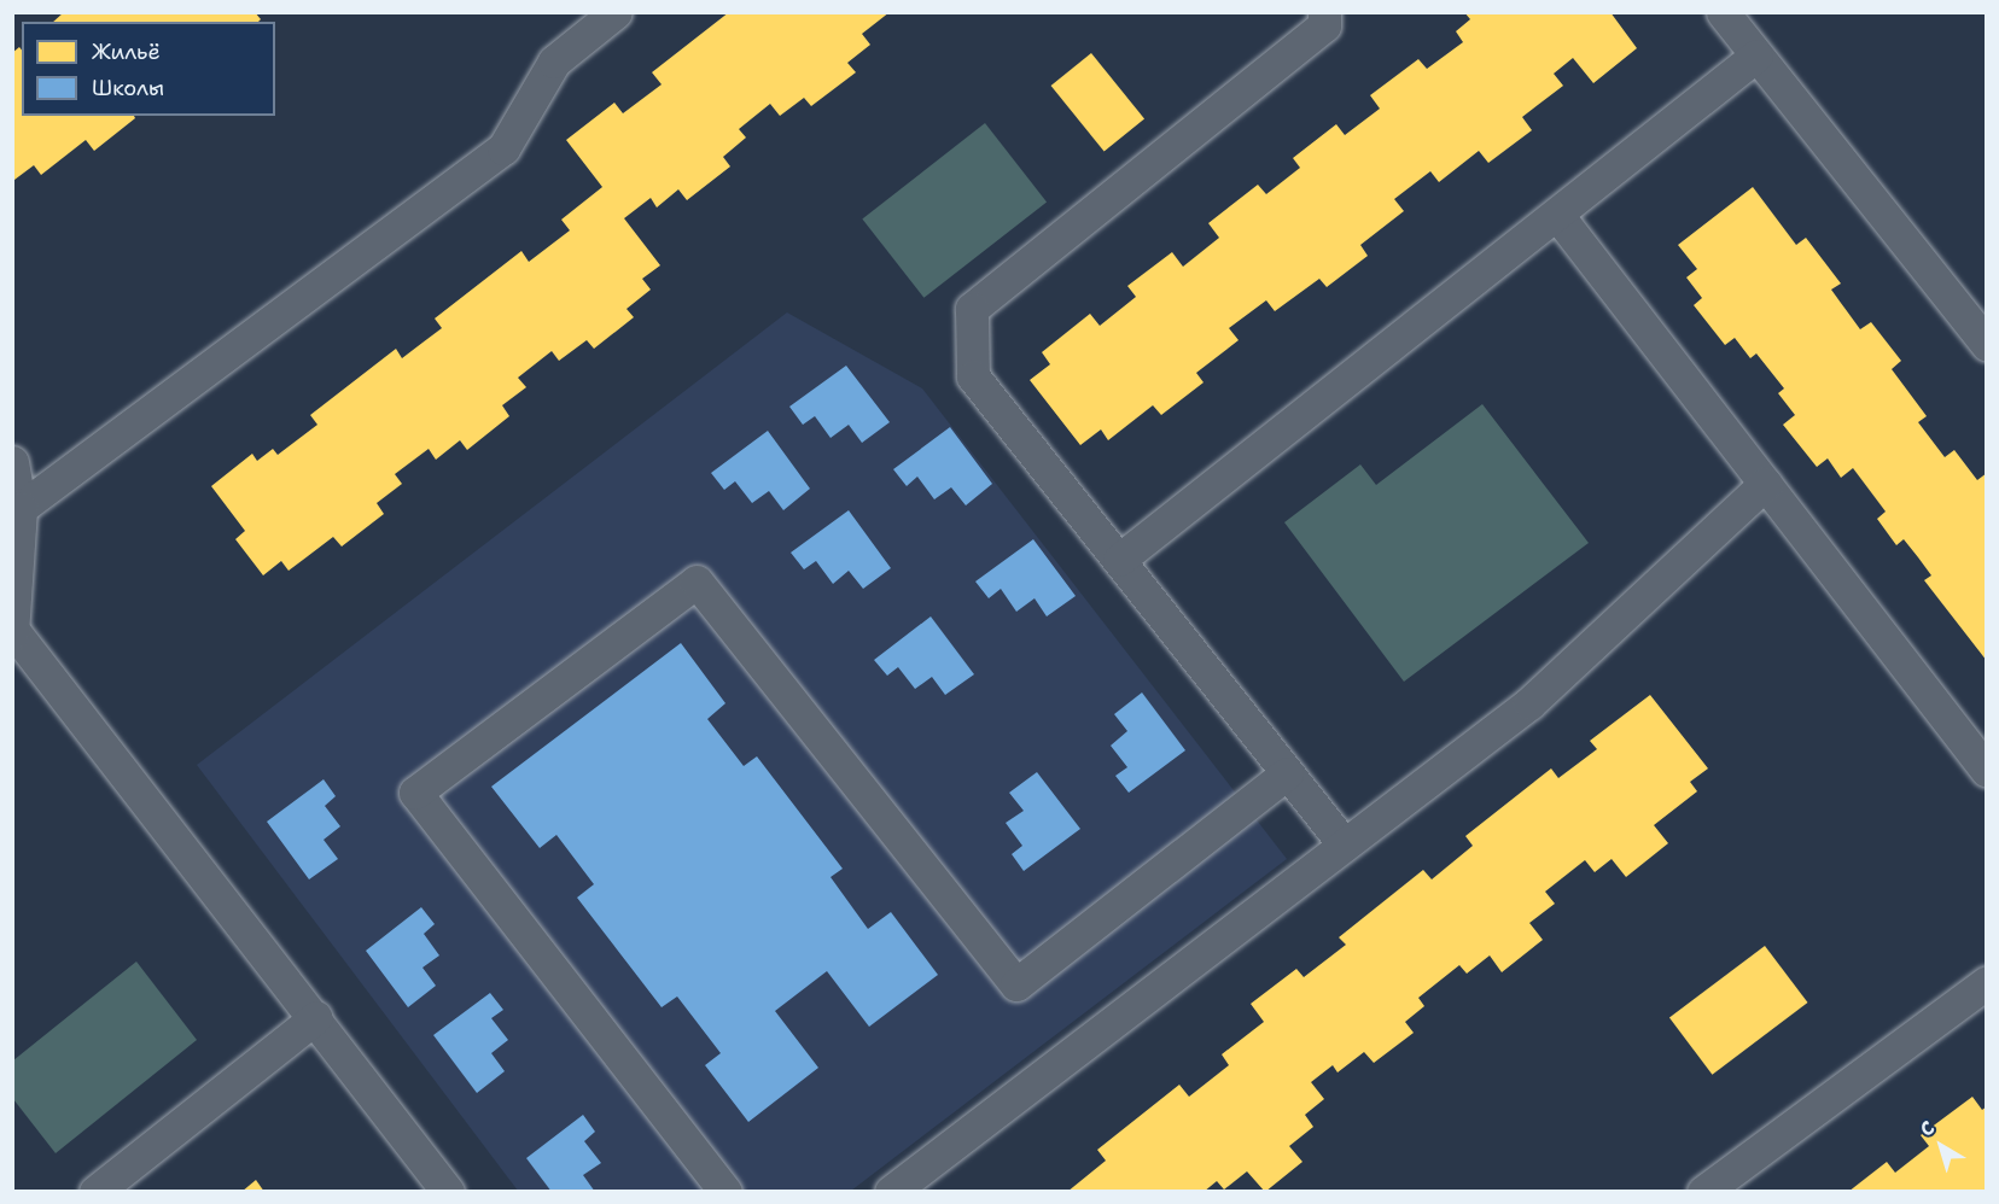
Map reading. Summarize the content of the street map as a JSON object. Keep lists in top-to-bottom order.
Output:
{
  "legend": ["Жильё", "Школы"],
  "north": "top left"
}
